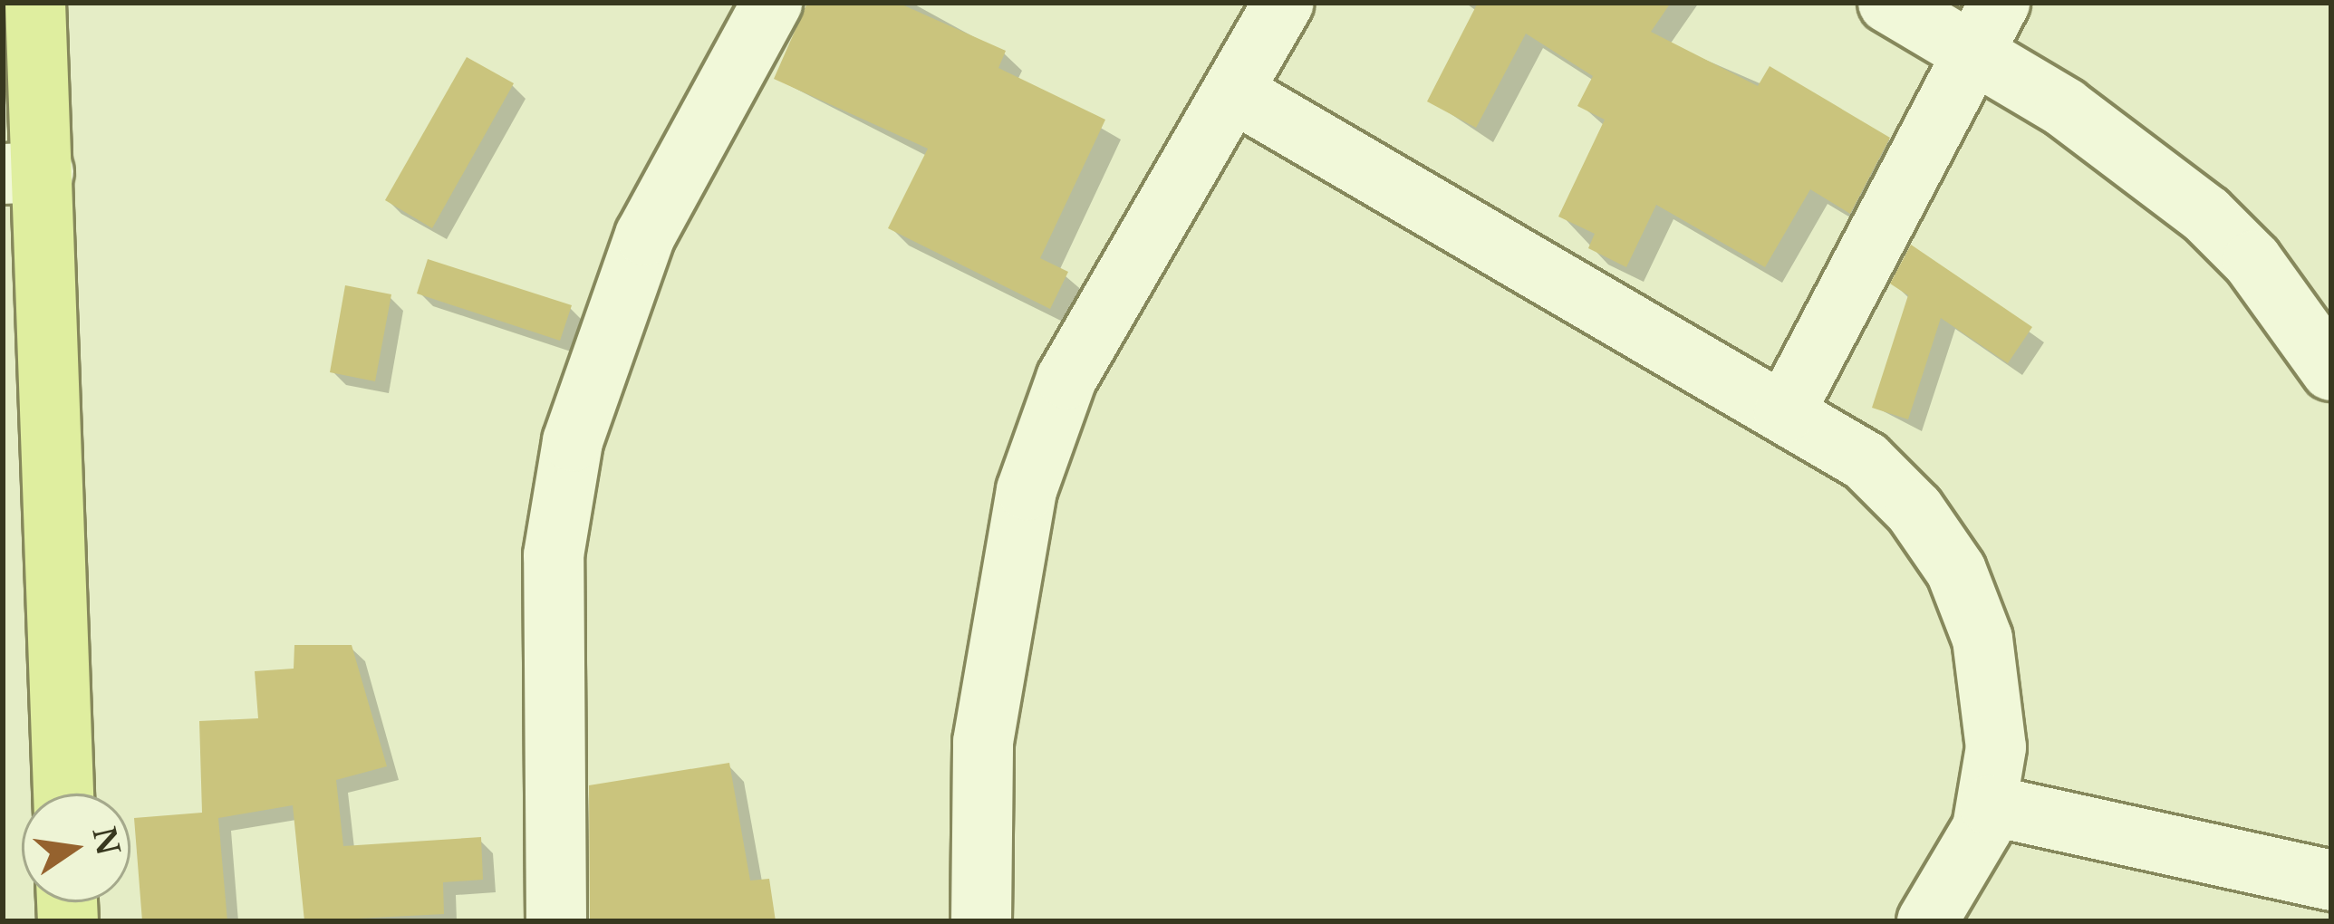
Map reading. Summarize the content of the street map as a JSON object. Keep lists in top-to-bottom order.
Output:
{
  "north": "right"
}
